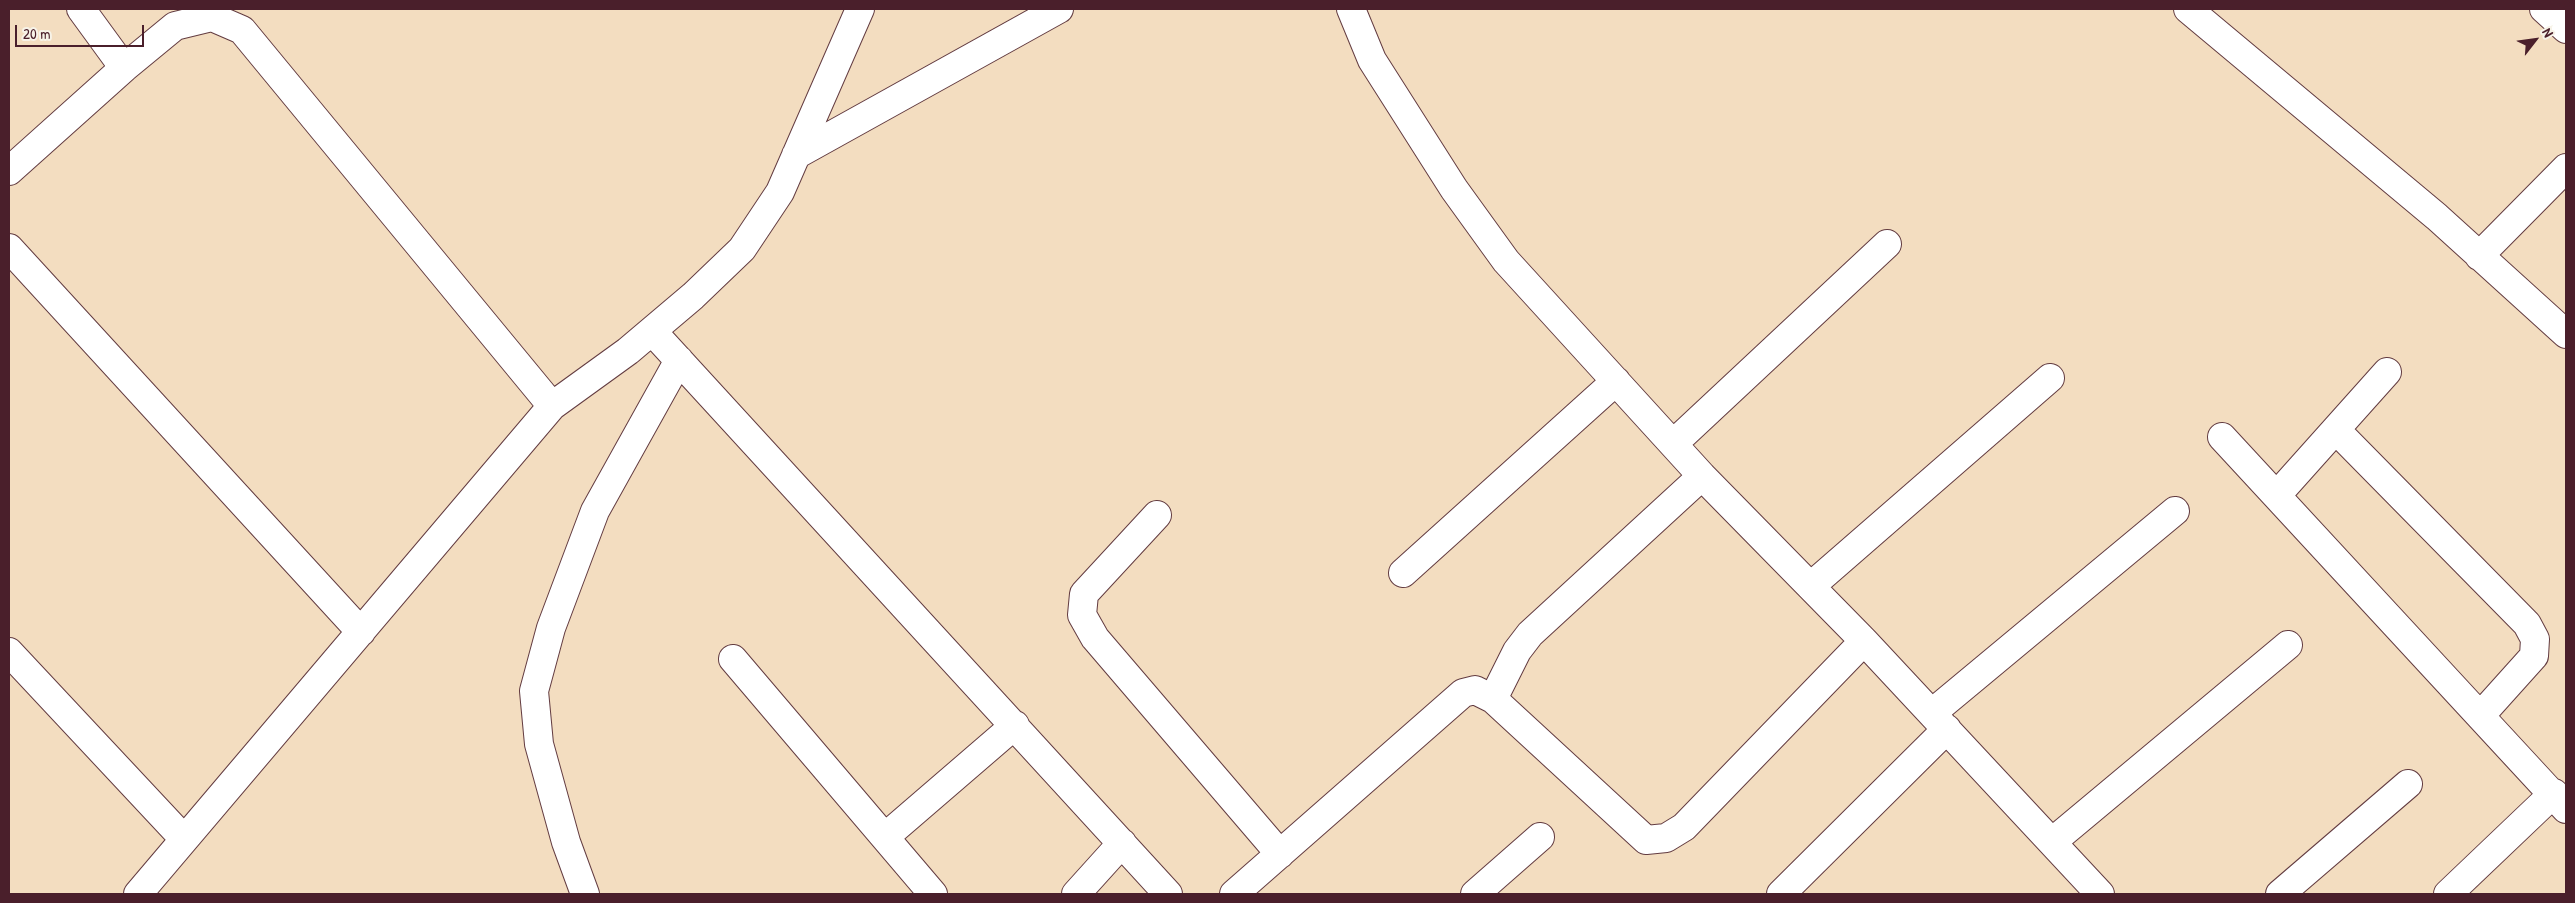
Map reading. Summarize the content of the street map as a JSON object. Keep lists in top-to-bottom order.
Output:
{
  "scale_bar": "20 m",
  "north": "top right"
}
